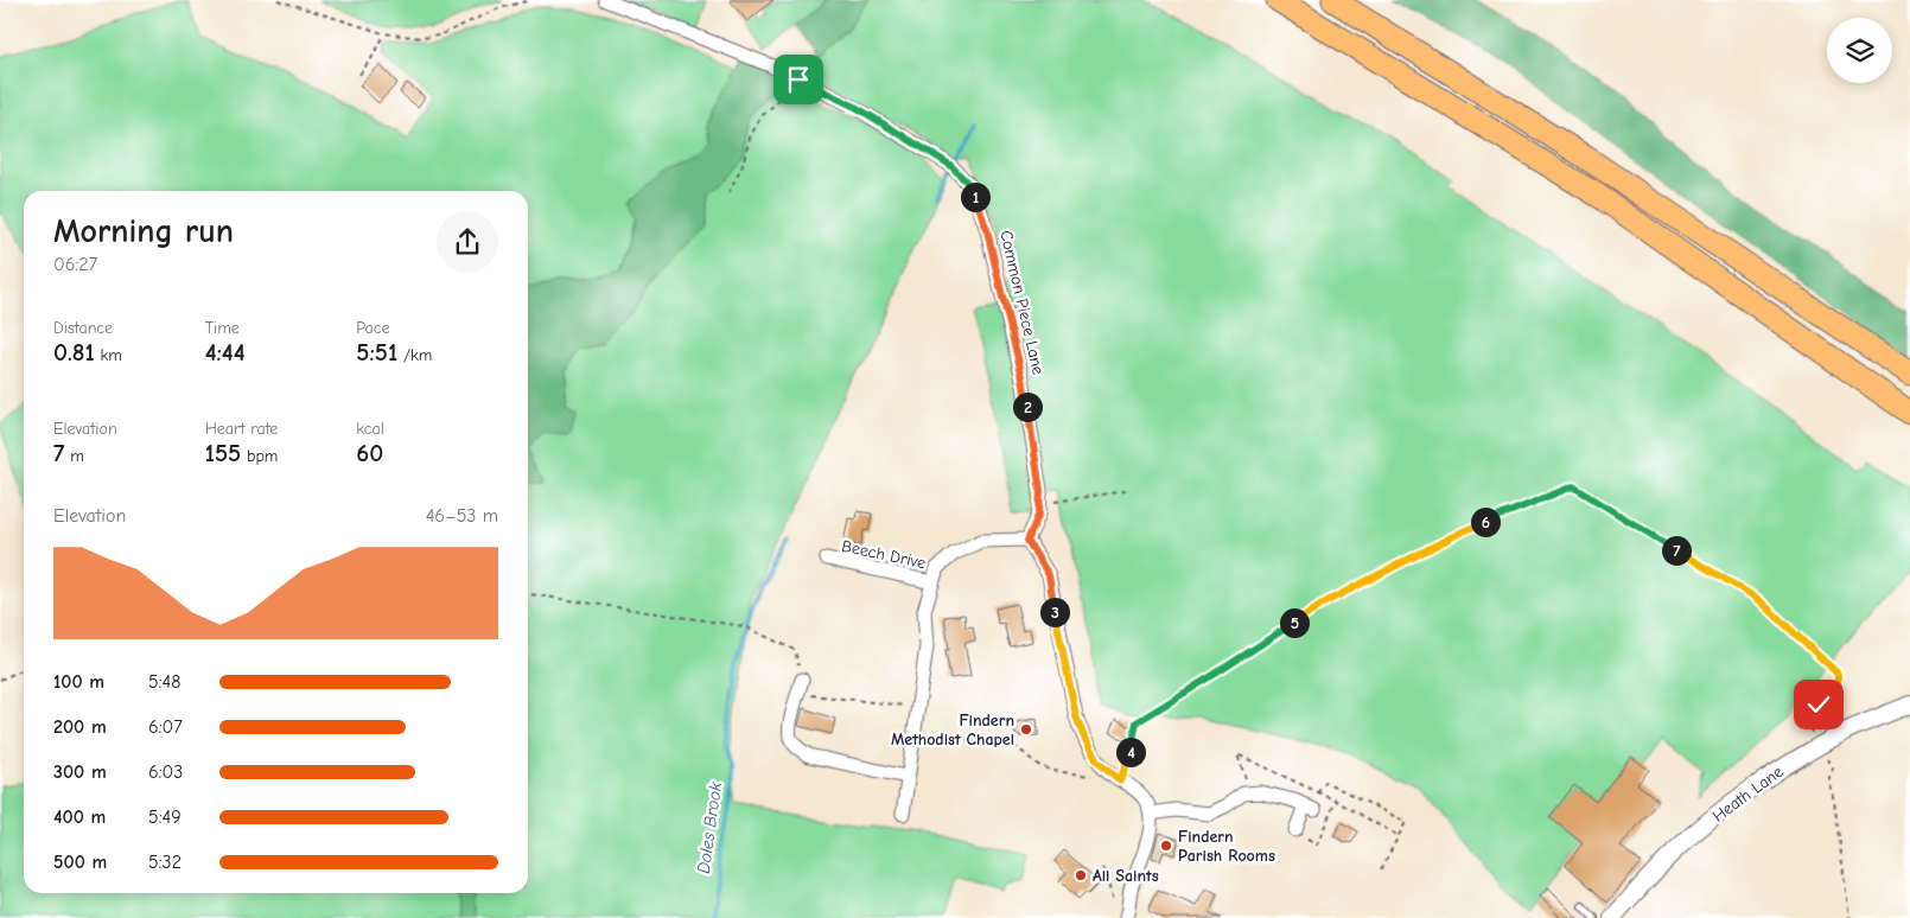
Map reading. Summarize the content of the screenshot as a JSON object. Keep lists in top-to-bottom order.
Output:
{
  "streets": {
    "street": ["Common Piece Lane", "Beech Drive", "Heath Lane"]
  },
  "water": ["Doles Brook"],
  "places": ["Findern Methodist Chapel", "Findern Parish Rooms", "All Saints"],
  "page": {
    "pins": [
      "1",
      "2",
      "6",
      "7",
      "3",
      "5",
      "4"
    ],
    "heading": ["Morning run", "06:27"],
    "stats": [
      ["Distance", "0.81 km"],
      ["Time", "4:44"],
      ["Pace", "5:51 /km"],
      ["Elevation", "7 m"],
      ["Heart rate", "155 bpm"],
      ["kcal", "60"]
    ],
    "chart": ["Elevation", "46–53 m"],
    "list": [
      {
        "name": "100 m",
        "note": "5:48"
      },
      {
        "name": "200 m",
        "note": "6:07"
      },
      {
        "name": "300 m",
        "note": "6:03"
      },
      {
        "name": "400 m",
        "note": "5:49"
      },
      {
        "name": "500 m",
        "note": "5:32"
      }
    ]
  }
}
